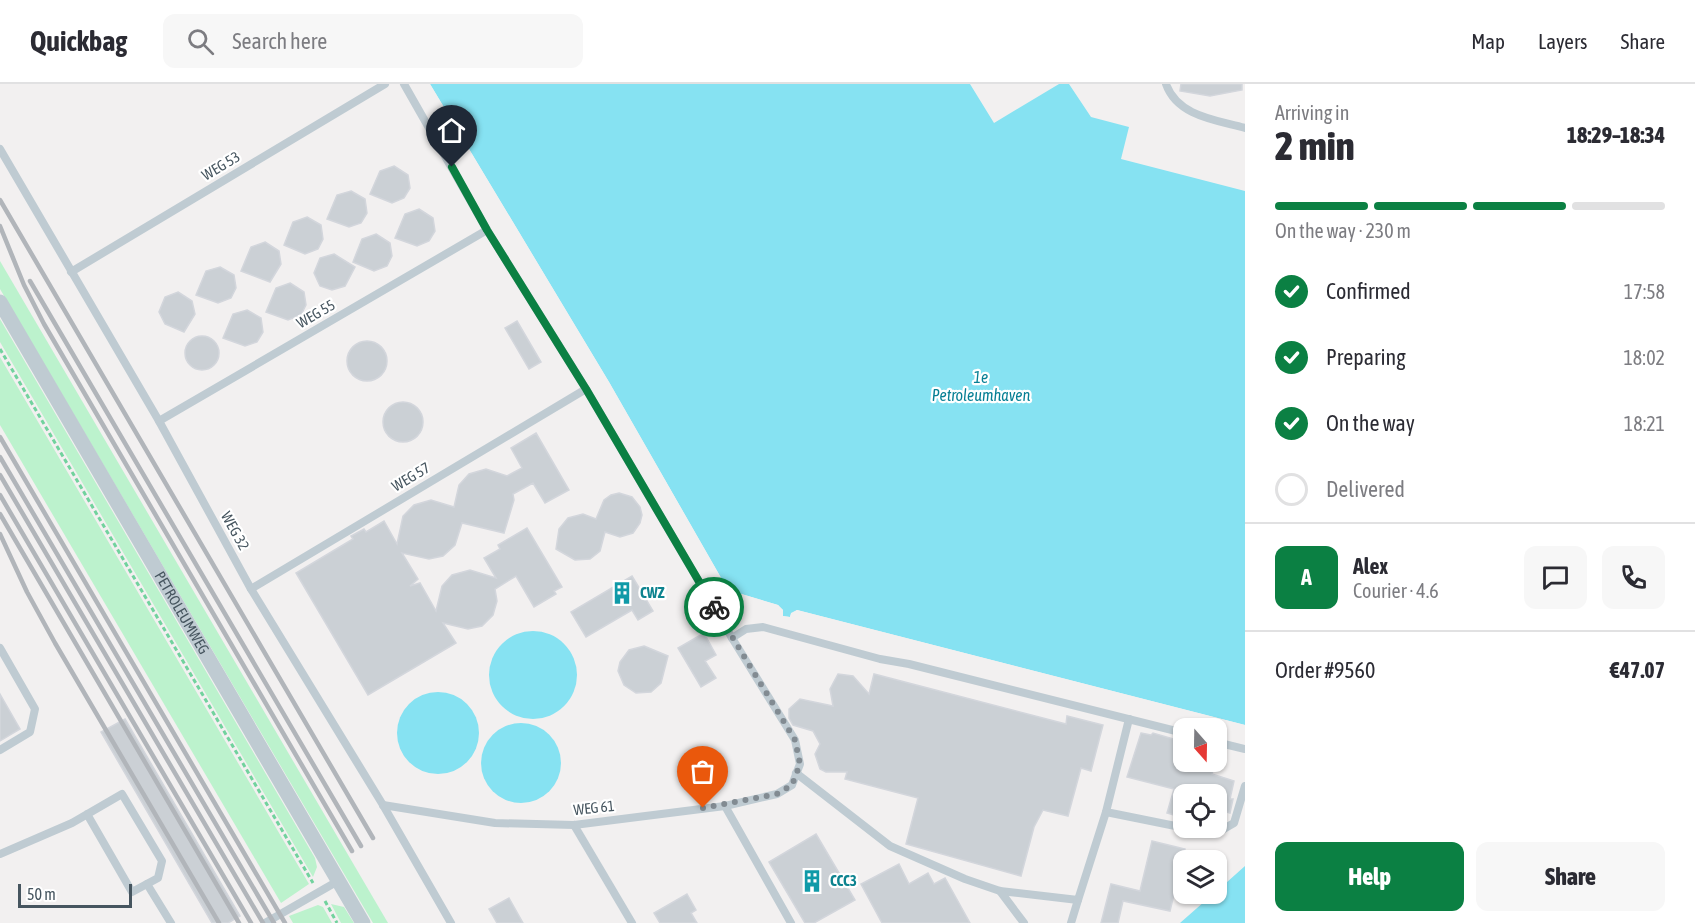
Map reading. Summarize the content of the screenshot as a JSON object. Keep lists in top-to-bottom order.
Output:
{
  "streets": {
    "street": ["PETROLEUMWEG"],
    "lane": [
      "WEG 53",
      "WEG 55",
      "WEG 57",
      "WEG 32",
      "WEG 61"
    ]
  },
  "crossings": [
    ["WEG 53", "WEG 32"],
    ["WEG 55", "WEG 32"],
    ["WEG 57", "WEG 32"],
    ["WEG 32", "WEG 61"]
  ],
  "water": ["1e Petroleumhaven"],
  "places": {
    "building": ["CWZ", "CCC3"]
  },
  "scale_bar": "50 m",
  "north": "bottom",
  "page": {
    "header": "Quickbag",
    "search": "Search here",
    "nav": ["Map", "Layers", "Share"],
    "heading": ["2 min", "Arriving in", "18:29–18:34"],
    "panel": [
      "Alex",
      "Courier · 4.6",
      "Order #9560",
      "€47.07"
    ],
    "bar": "On the way · 230 m",
    "list": [
      ["Confirmed", "17:58"],
      ["Preparing", "18:02"],
      ["On the way", "18:21"],
      "Delivered"
    ],
    "round": "A",
    "buttons": ["Help", "Share"],
    "scale": "50 m"
  }
}
